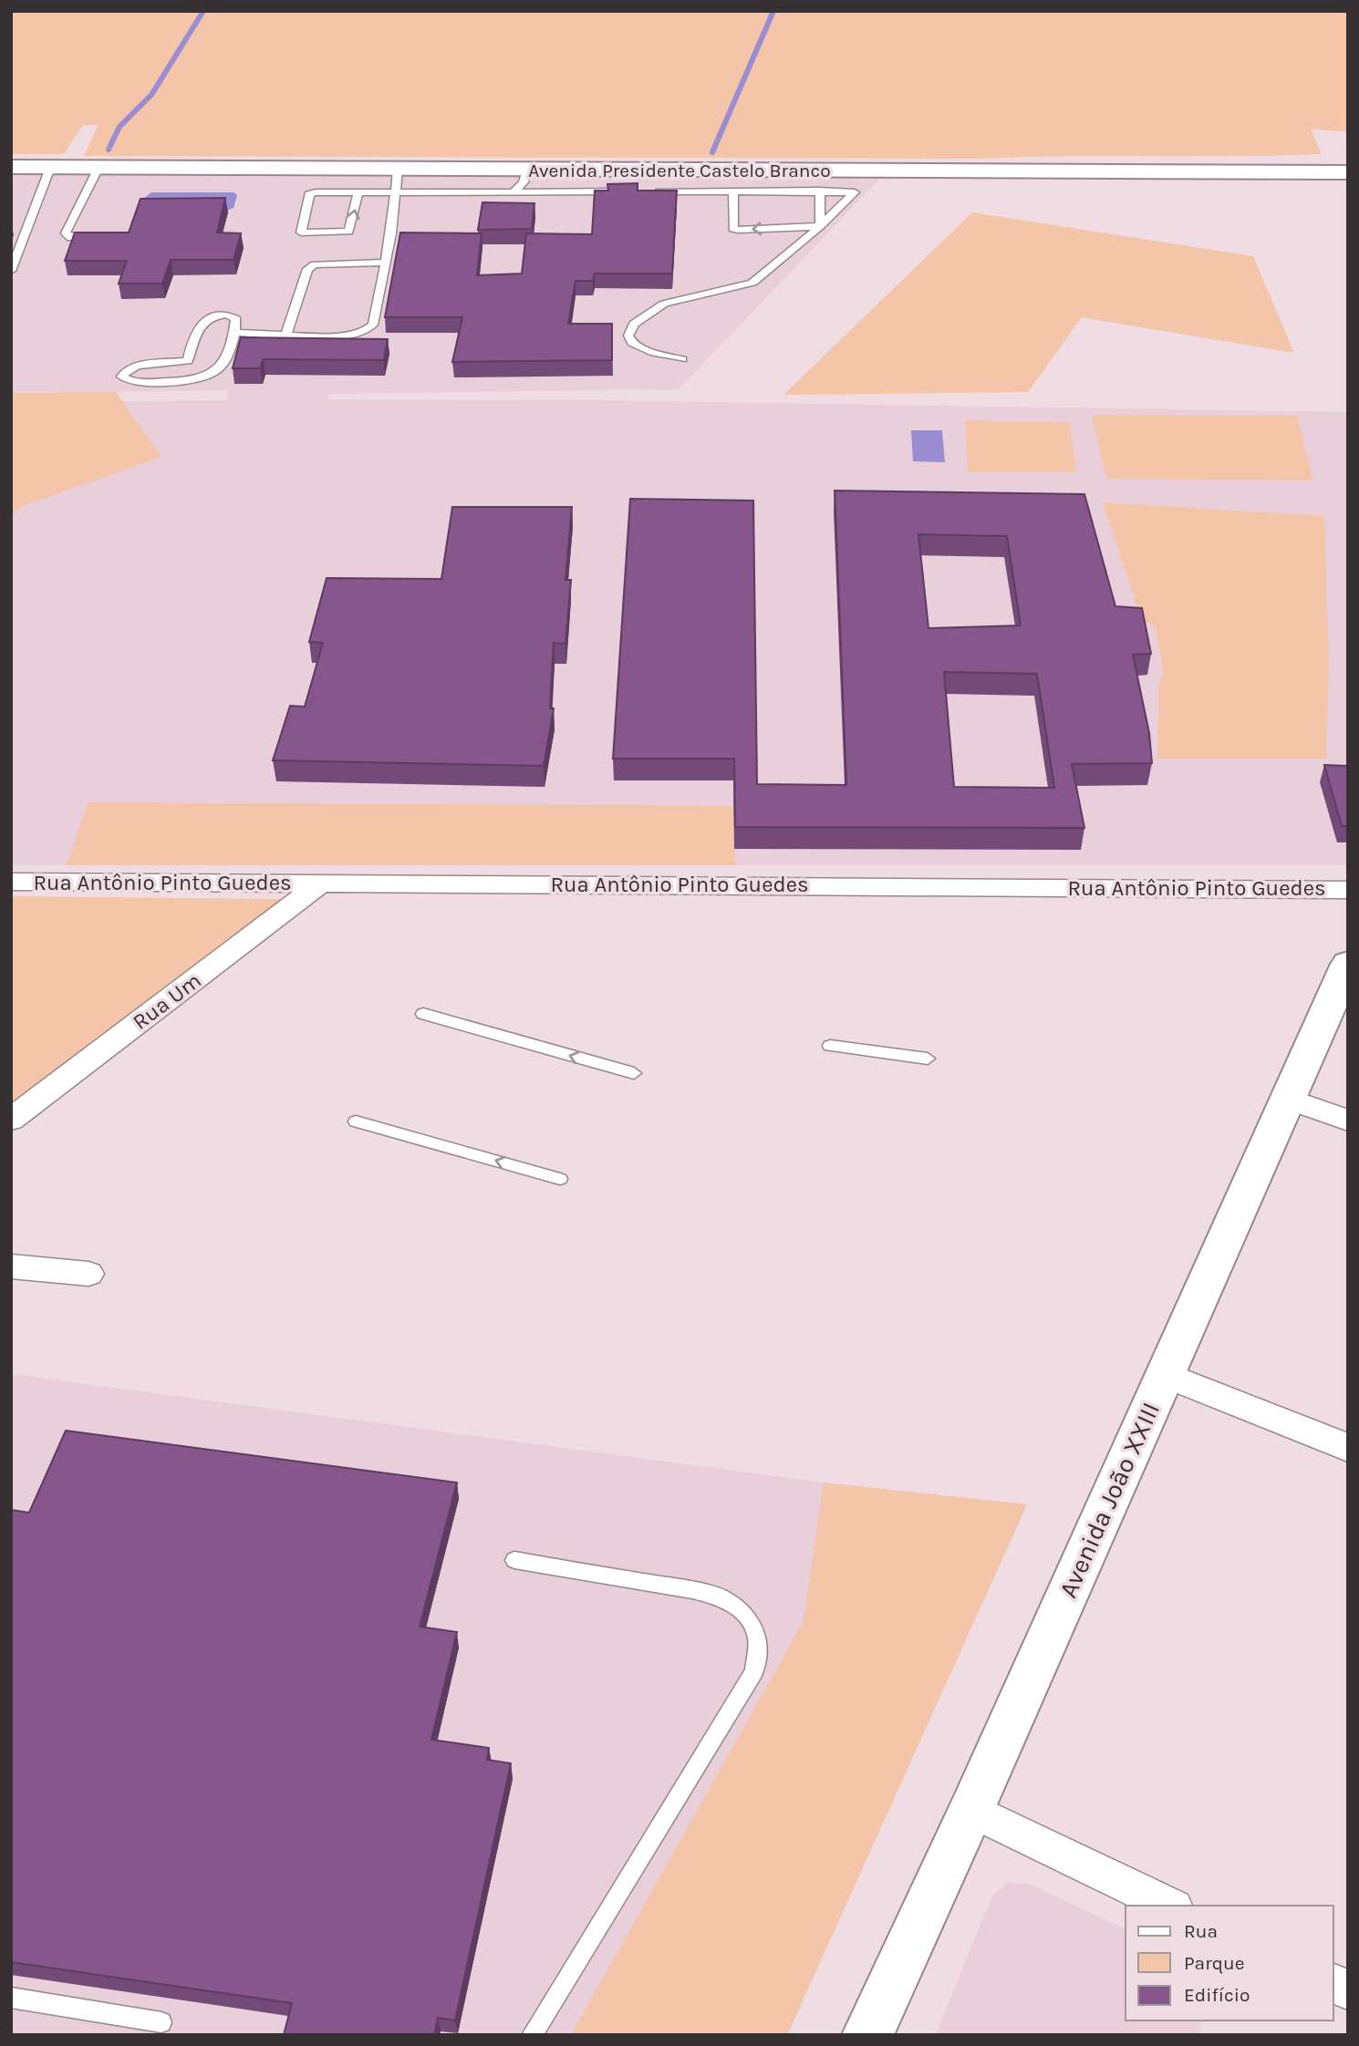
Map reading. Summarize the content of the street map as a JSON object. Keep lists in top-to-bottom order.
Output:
{
  "streets": {
    "street": [
      "Avenida Presidente Castelo Branco",
      "Rua Antônio Pinto Guedes",
      "Rua Um",
      "Avenida João XXIII"
    ]
  },
  "crossings": [
    ["Rua Antônio Pinto Guedes", "Rua Um"]
  ],
  "legend": ["Rua", "Parque", "Edifício"]
}
